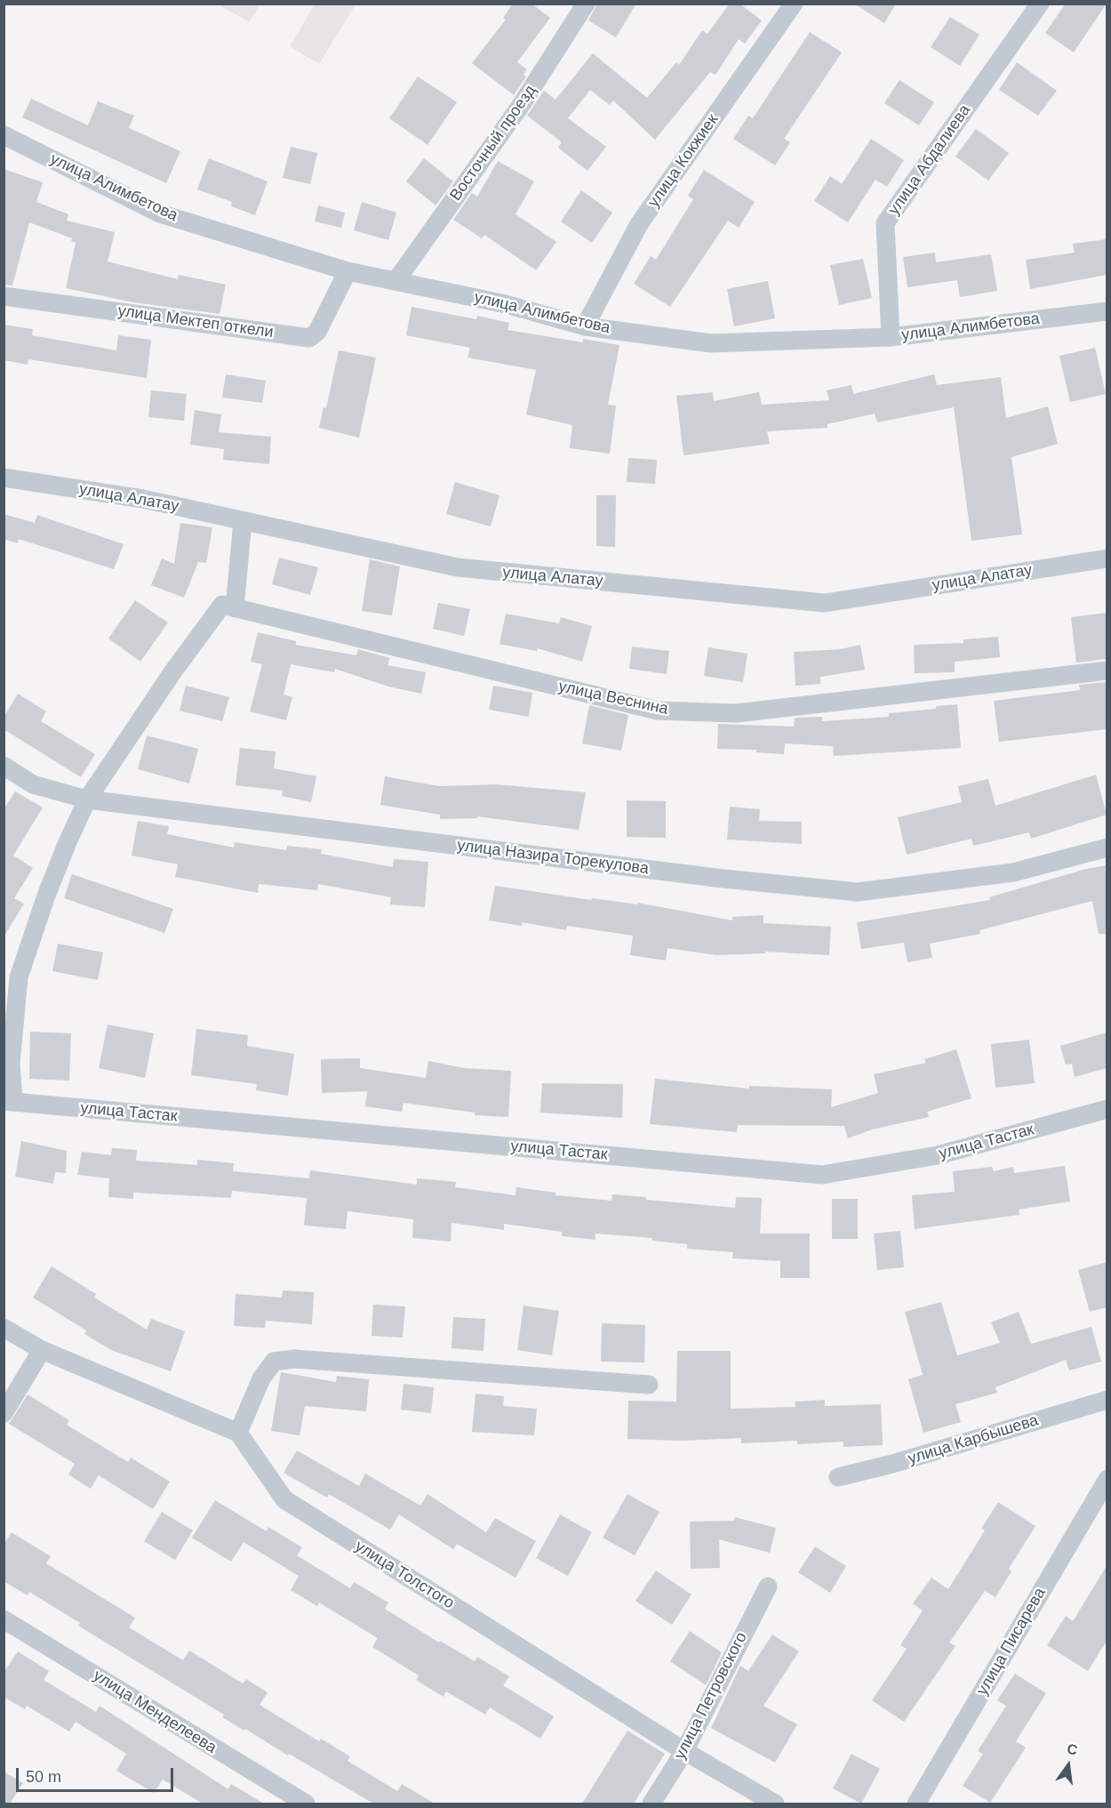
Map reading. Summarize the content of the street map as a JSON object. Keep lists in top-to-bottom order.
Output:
{
  "streets": {
    "street": [
      "Восточный проезд",
      "улица Абдалиева",
      "улица Кокжиек",
      "улица Алимбетова",
      "улица Мектеп откели",
      "улица Алатау",
      "улица Веснина",
      "улица Назира Торекулова",
      "улица Тастак",
      "улица Карбышева",
      "улица Толстого",
      "улица Писарева",
      "улица Петровского",
      "улица Менделеева"
    ]
  },
  "crossings": [
    ["Восточный проезд", "улица Алимбетова"],
    ["улица Абдалиева", "улица Алимбетова"],
    ["улица Кокжиек", "улица Алимбетова"],
    ["улица Алимбетова", "улица Мектеп откели"],
    ["улица Толстого", "улица Петровского"]
  ],
  "scale_bar": "50 m",
  "north": "top"
}
